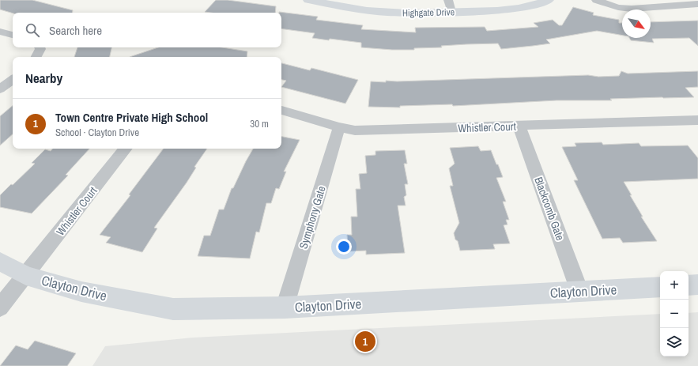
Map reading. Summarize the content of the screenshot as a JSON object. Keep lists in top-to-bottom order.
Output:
{
  "streets": {
    "street": [
      "Highgate Drive",
      "Whistler Court",
      "Blackcomb Gate",
      "Symphony Gate",
      "Clayton Drive"
    ]
  },
  "crossings": [
    ["Whistler Court", "Blackcomb Gate"],
    ["Whistler Court", "Symphony Gate"],
    ["Whistler Court", "Clayton Drive"],
    ["Blackcomb Gate", "Clayton Drive"],
    ["Symphony Gate", "Clayton Drive"]
  ],
  "north": "bottom right",
  "page": {
    "search": "Search here",
    "heading": "Nearby",
    "list": [
      {
        "mark": "1",
        "name": "Town Centre Private High School",
        "note": "School · Clayton Drive",
        "value": "30 m"
      }
    ],
    "map_buttons": ["+", "−"],
    "pins": "1"
  }
}
